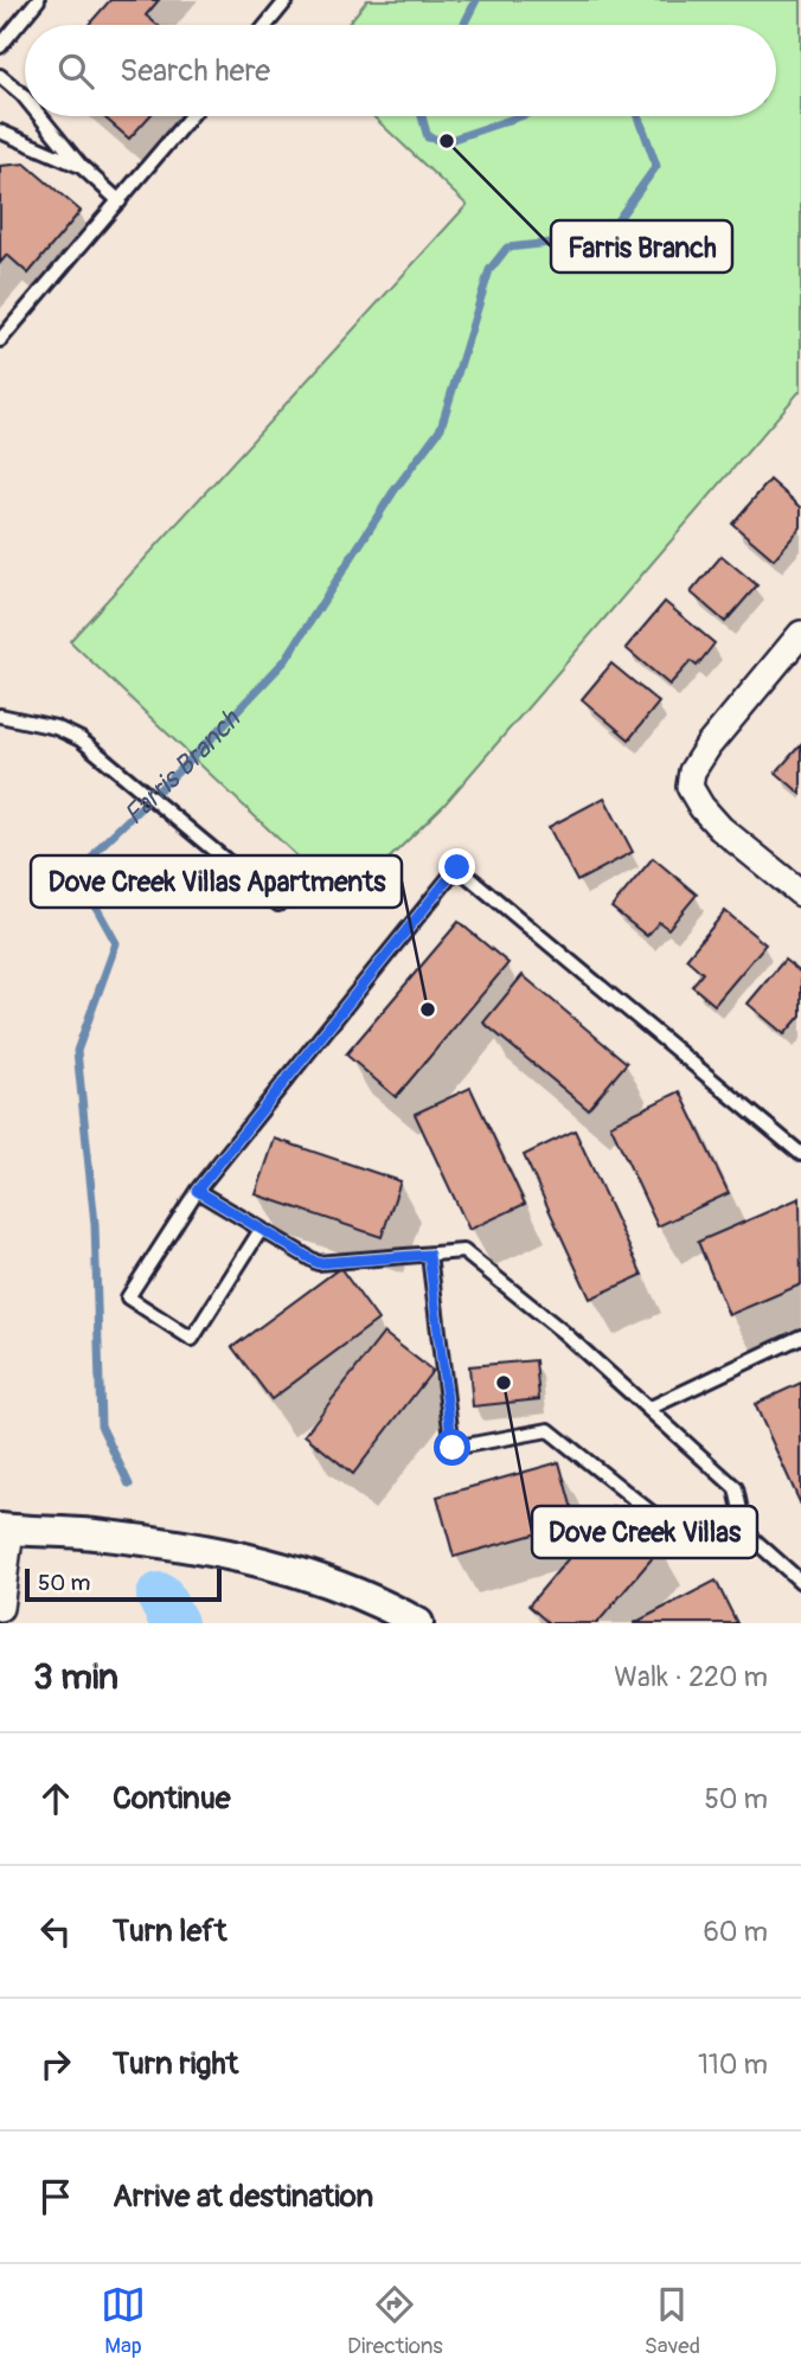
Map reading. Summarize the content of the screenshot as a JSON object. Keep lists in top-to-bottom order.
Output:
{
  "water": ["Farris Branch"],
  "places": ["Farris Branch", "Dove Creek Villas Apartments", "Dove Creek Villas"],
  "scale_bar": "50 m",
  "page": {
    "search": "Search here",
    "scale": "50 m",
    "heading": ["3 min", "Walk · 220 m"],
    "list": [
      ["Continue", "50 m"],
      ["Turn left", "60 m"],
      ["Turn right", "110 m"],
      "Arrive at destination"
    ],
    "nav": ["Map", "Directions", "Saved"]
  }
}
